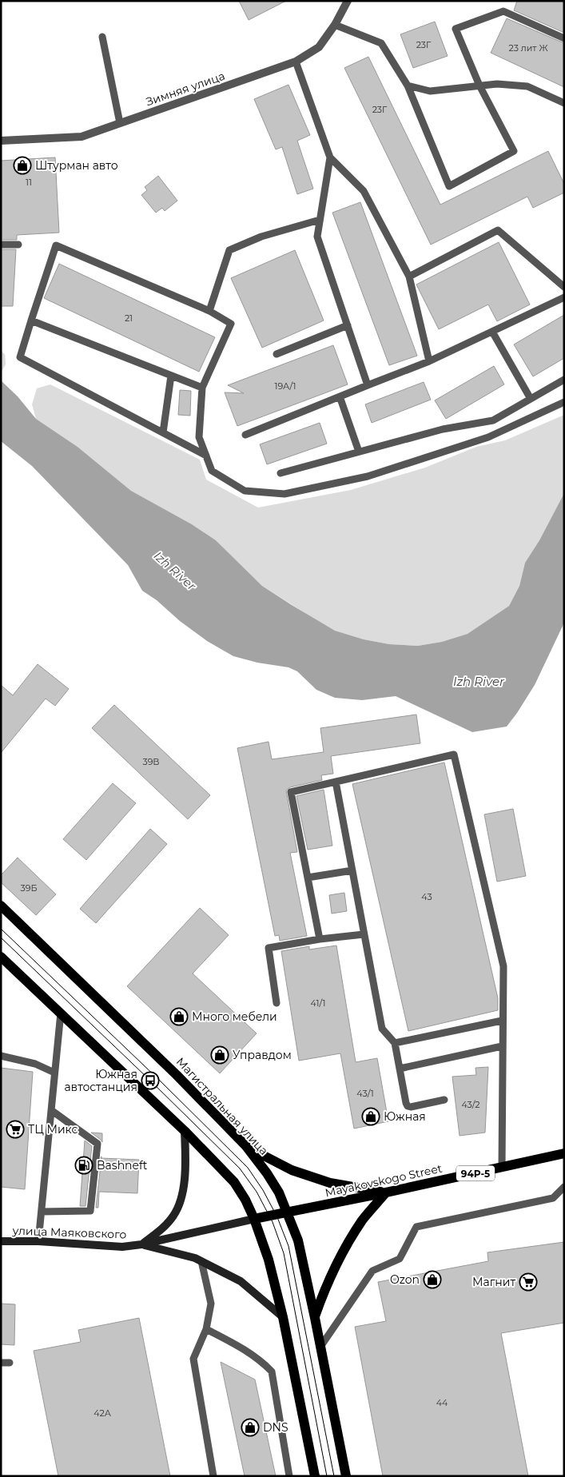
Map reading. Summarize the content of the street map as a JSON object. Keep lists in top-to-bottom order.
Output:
{
  "streets": {
    "main road": [
      "Магистральная улица",
      "94Р-5",
      "Mayakovskogo Street",
      "улица Маяковского"
    ],
    "street": ["Зимняя улица"]
  },
  "crossings": [
    ["Магистральная улица", "Mayakovskogo Street"],
    ["Mayakovskogo Street", "улица Маяковского"]
  ],
  "water": ["Izh River"],
  "places": {
    "shop": [
      "Штурман авто",
      "Много мебели",
      "Управдом",
      "Южная",
      "Ozon",
      "DNS"
    ],
    "bus stop": ["Южная автостанция"],
    "supermarket": ["ТЦ Микс", "Магнит"],
    "fuel station": ["Bashneft"]
  },
  "house_numbers": [
    "23Г",
    "23 лит Ж",
    "23Г",
    "11",
    "21",
    "19А/1",
    "39В",
    "39Б",
    "43",
    "41/1",
    "43/1",
    "43/2",
    "44",
    "42А"
  ]
}
